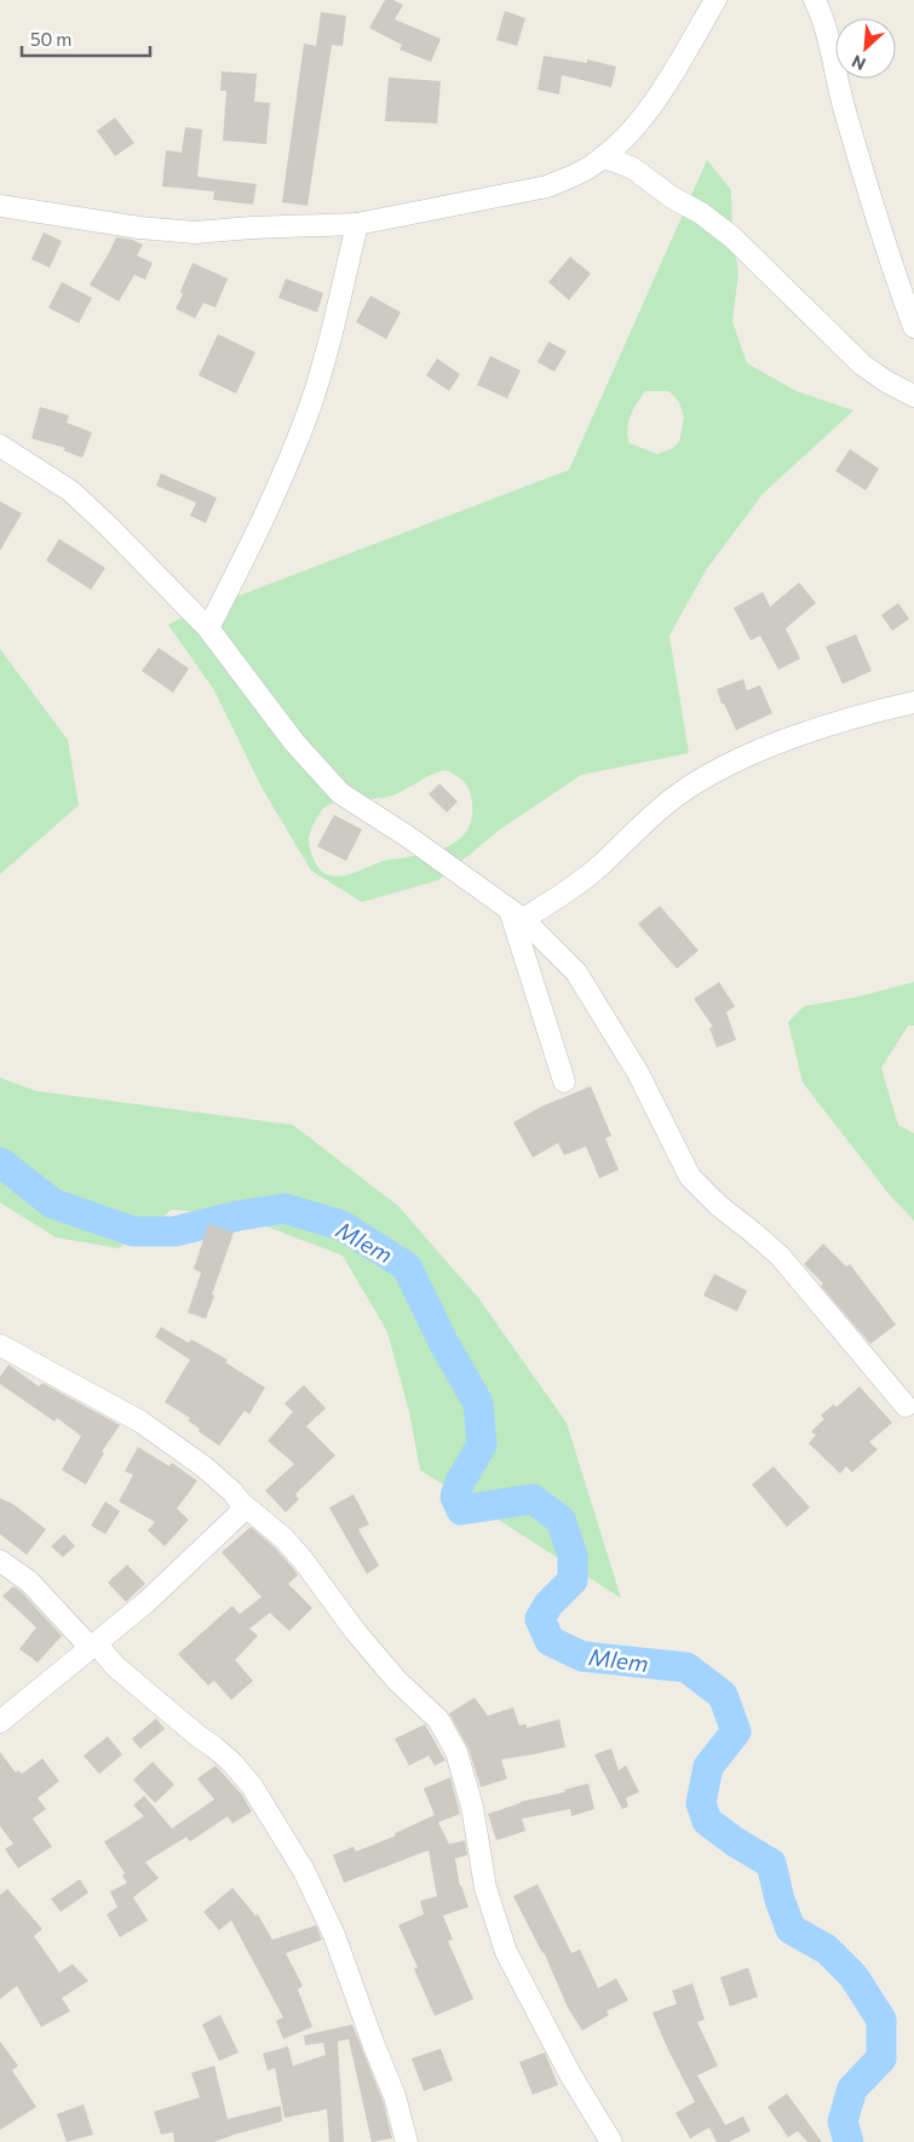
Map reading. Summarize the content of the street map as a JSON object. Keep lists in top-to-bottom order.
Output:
{
  "water": ["Mlem"],
  "scale_bar": "50 m",
  "north": "bottom left"
}
